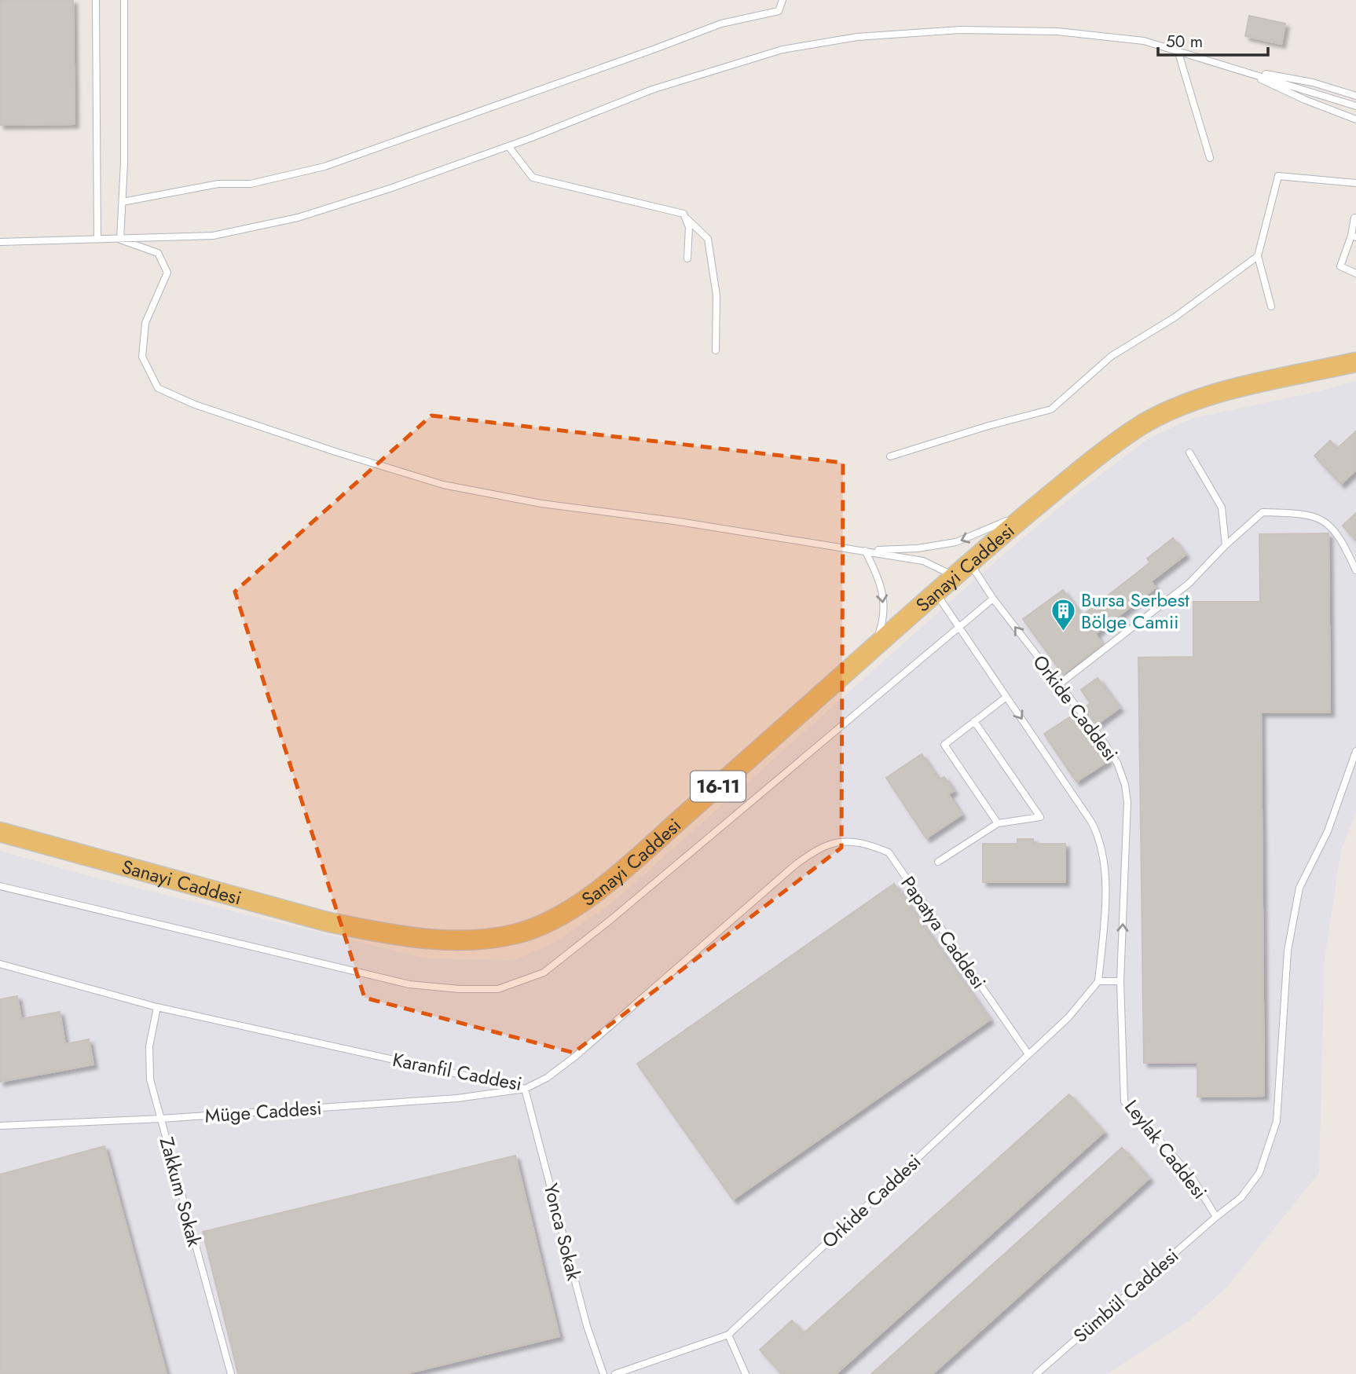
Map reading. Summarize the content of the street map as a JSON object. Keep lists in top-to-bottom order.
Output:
{
  "streets": {
    "main road": ["Sanayi Caddesi", "16-11"],
    "lane": [
      "Orkide Caddesi",
      "Papatya Caddesi",
      "Karanfil Caddesi",
      "Müge Caddesi",
      "Leylak Caddesi",
      "Zakkum Sokak",
      "Yonca Sokak",
      "Sümbül Caddesi"
    ]
  },
  "crossings": [
    ["Sanayi Caddesi", "Orkide Caddesi"],
    ["Orkide Caddesi", "Papatya Caddesi"],
    ["Orkide Caddesi", "Leylak Caddesi"],
    ["Papatya Caddesi", "Karanfil Caddesi"],
    ["Karanfil Caddesi", "Müge Caddesi"],
    ["Karanfil Caddesi", "Zakkum Sokak"],
    ["Karanfil Caddesi", "Yonca Sokak"],
    ["Müge Caddesi", "Zakkum Sokak"],
    ["Müge Caddesi", "Yonca Sokak"],
    ["Leylak Caddesi", "Sümbül Caddesi"]
  ],
  "places": {
    "building": ["Bursa Serbest Bölge Camii"]
  },
  "scale_bar": "50 m"
}
